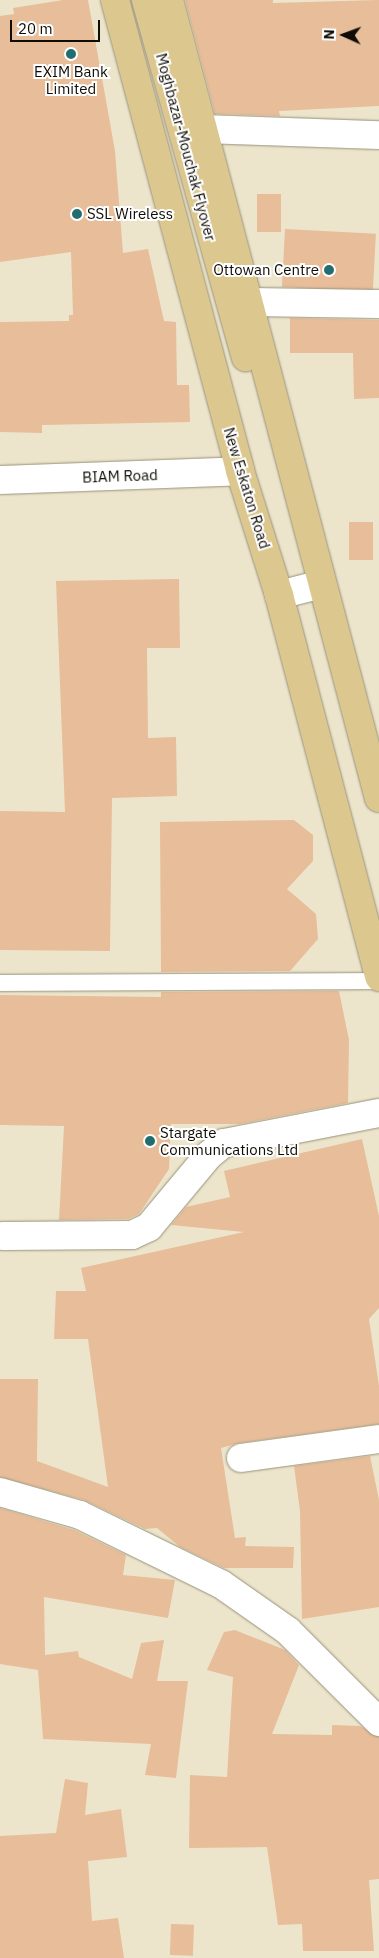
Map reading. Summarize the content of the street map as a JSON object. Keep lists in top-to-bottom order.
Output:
{
  "streets": {
    "main road": ["Moghbazar-Mouchak Flyover", "New Eskaton Road"],
    "street": ["BIAM Road"]
  },
  "crossings": [
    ["BIAM Road", "New Eskaton Road"]
  ],
  "places": [
    "EXIM Bank Limited",
    "SSL Wireless",
    "Ottowan Centre",
    "Stargate Communications Ltd"
  ],
  "scale_bar": "20 m",
  "north": "left"
}
